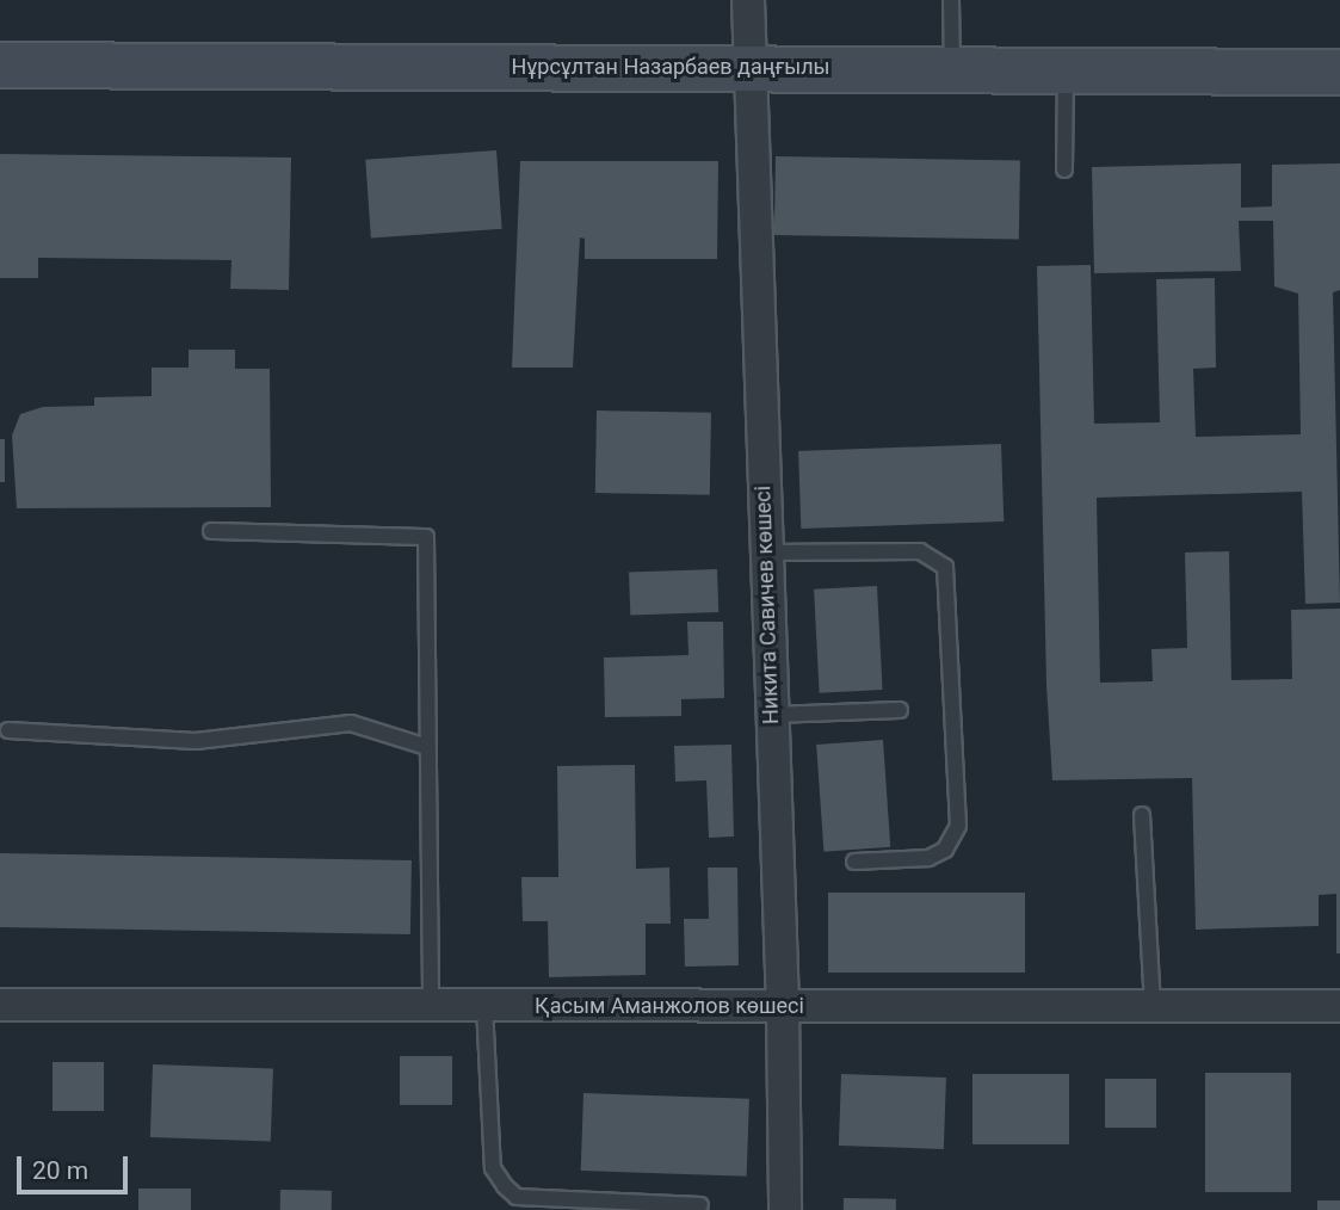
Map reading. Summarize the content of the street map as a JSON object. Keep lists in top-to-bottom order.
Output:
{
  "streets": {
    "main road": ["Нұрсұлтан Назарбаев даңғылы"],
    "street": ["Никита Савичев көшесі", "Қасым Аманжолов көшесі"]
  },
  "crossings": [
    ["Нұрсұлтан Назарбаев даңғылы", "Никита Савичев көшесі"],
    ["Никита Савичев көшесі", "Қасым Аманжолов көшесі"]
  ],
  "scale_bar": "20 m"
}
